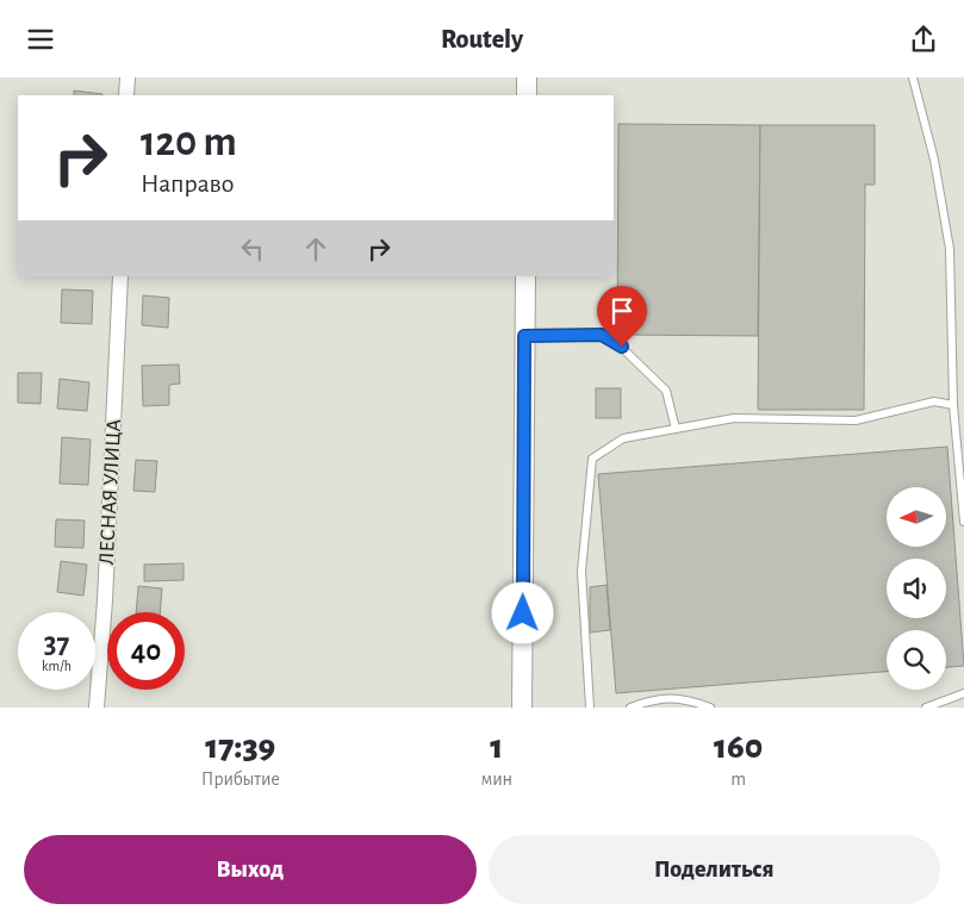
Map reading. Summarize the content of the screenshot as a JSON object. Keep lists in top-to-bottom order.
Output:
{
  "streets": {
    "street": ["ЛЕСНАЯ УЛИЦА"]
  },
  "north": "left",
  "page": {
    "header": "Routely",
    "turn": ["120 m", "Направо"],
    "speed": "37 km/h",
    "limit": "40",
    "eta": [
      "17:39",
      "Прибытие",
      "1",
      "мин",
      "160",
      "m"
    ],
    "buttons": ["Выход", "Поделиться"]
  }
}
